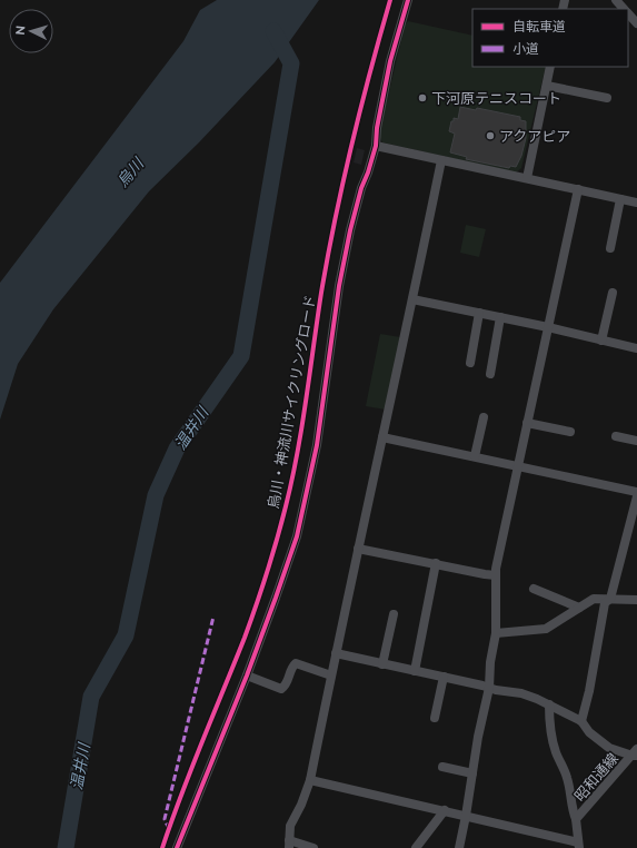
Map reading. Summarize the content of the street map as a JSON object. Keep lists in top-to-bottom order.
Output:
{
  "streets": {
    "street": ["昭和通線"],
    "cycle path": ["烏川・神流川サイクリングロード"]
  },
  "water": ["烏川", "温井川"],
  "places": ["下河原テニスコート", "アクアピア"],
  "legend": ["自転車道", "小道"],
  "north": "left"
}
